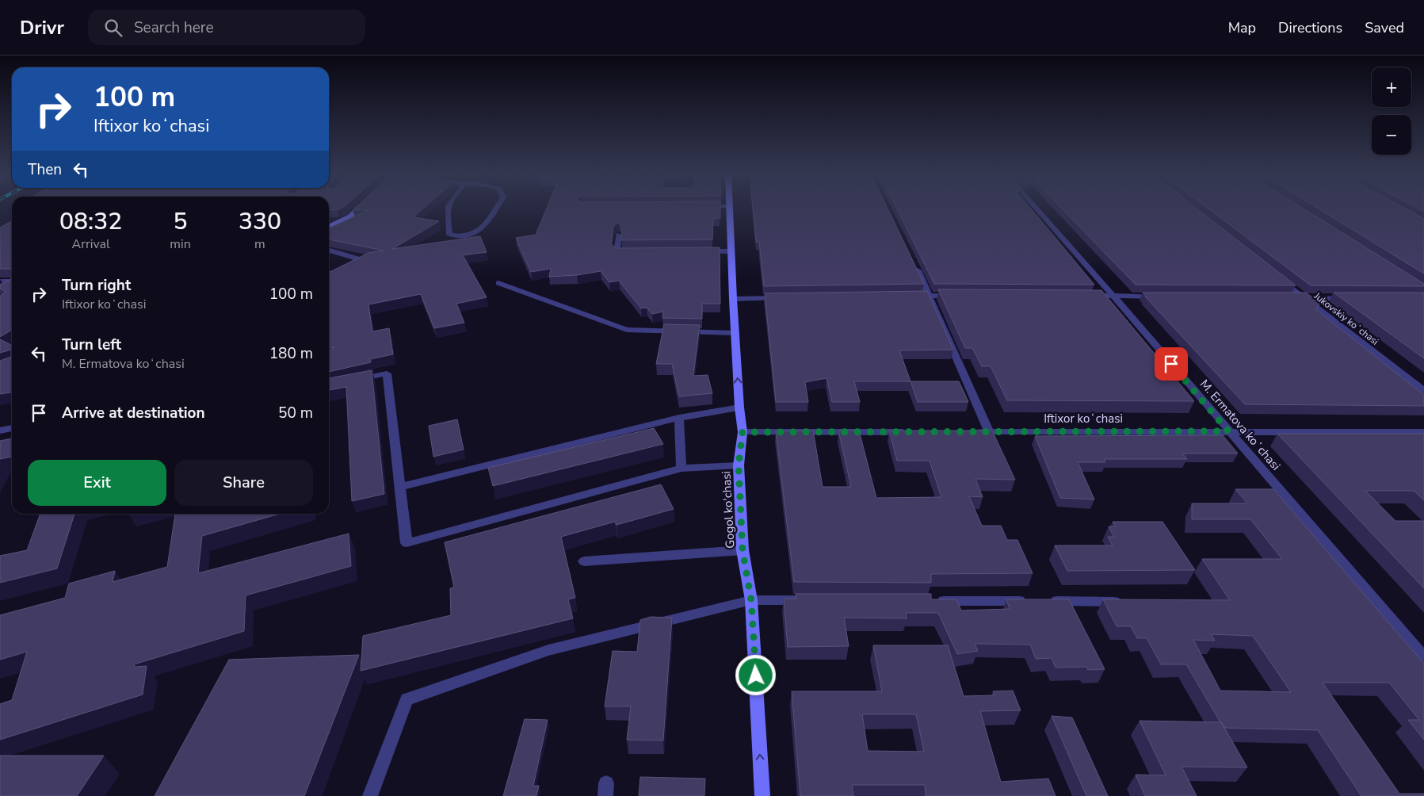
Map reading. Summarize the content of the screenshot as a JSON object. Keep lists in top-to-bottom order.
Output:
{
  "streets": {
    "main road": ["Gogol ko'chasi"],
    "street": ["Jukovskiy koʻchasi", "Iftixor koʻchasi", "M. Ermatova koʻchasi"]
  },
  "crossings": [
    ["Iftixor koʻchasi", "M. Ermatova koʻchasi"]
  ],
  "one_way": ["Gogol ko'chasi"],
  "page": {
    "header": "Drivr",
    "search": "Search here",
    "nav": ["Map", "Directions", "Saved"],
    "map_buttons": ["+", "−"],
    "turn": ["100 m", "Iftixor koʻchasi"],
    "then": "Then",
    "eta": [
      "08:32",
      "Arrival",
      "5",
      "min",
      "330",
      "m"
    ],
    "list": [
      {
        "name": "Turn right",
        "note": "Iftixor koʻchasi",
        "value": "100 m"
      },
      {
        "name": "Turn left",
        "note": "M. Ermatova koʻchasi",
        "value": "180 m"
      },
      {
        "name": "Arrive at destination",
        "value": "50 m"
      }
    ],
    "buttons": ["Exit", "Share"]
  }
}
